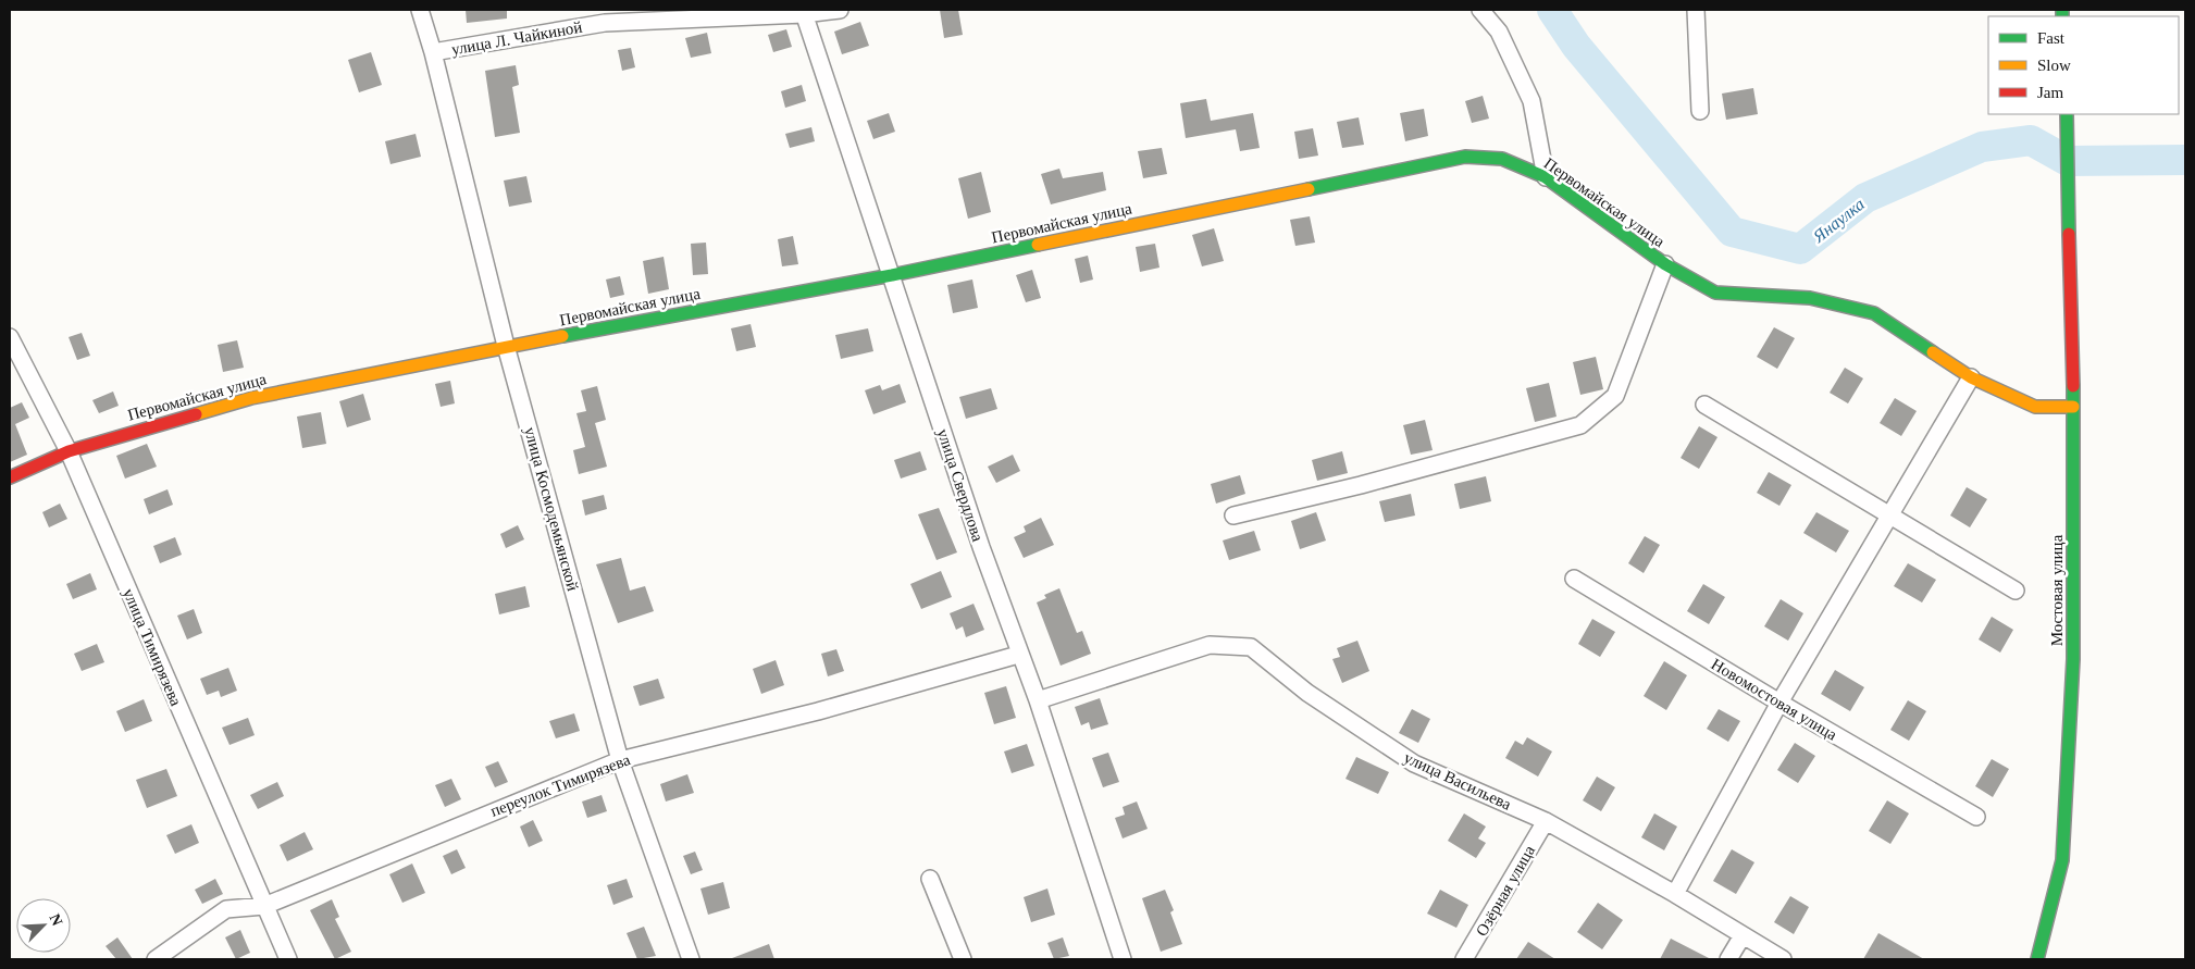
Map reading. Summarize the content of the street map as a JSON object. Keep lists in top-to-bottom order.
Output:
{
  "streets": {
    "street": [
      "улица Л. Чайкиной",
      "Первомайская улица",
      "улица Свердлова",
      "улица Космодемьянской",
      "Мостовая улица",
      "улица Тимирязева",
      "Новомостовая улица",
      "улица Васильева",
      "переулок Тимирязева",
      "Озёрная улица"
    ]
  },
  "crossings": [
    ["улица Л. Чайкиной", "улица Свердлова"],
    ["улица Л. Чайкиной", "улица Космодемьянской"],
    ["Первомайская улица", "улица Свердлова"],
    ["Первомайская улица", "улица Космодемьянской"],
    ["Первомайская улица", "Мостовая улица"],
    ["Первомайская улица", "улица Тимирязева"],
    ["улица Свердлова", "улица Васильева"],
    ["улица Свердлова", "переулок Тимирязева"],
    ["улица Космодемьянской", "переулок Тимирязева"],
    ["улица Тимирязева", "переулок Тимирязева"],
    ["улица Васильева", "Озёрная улица"]
  ],
  "water": ["Янаулка"],
  "legend": ["Fast", "Slow", "Jam"],
  "north": "top right"
}
